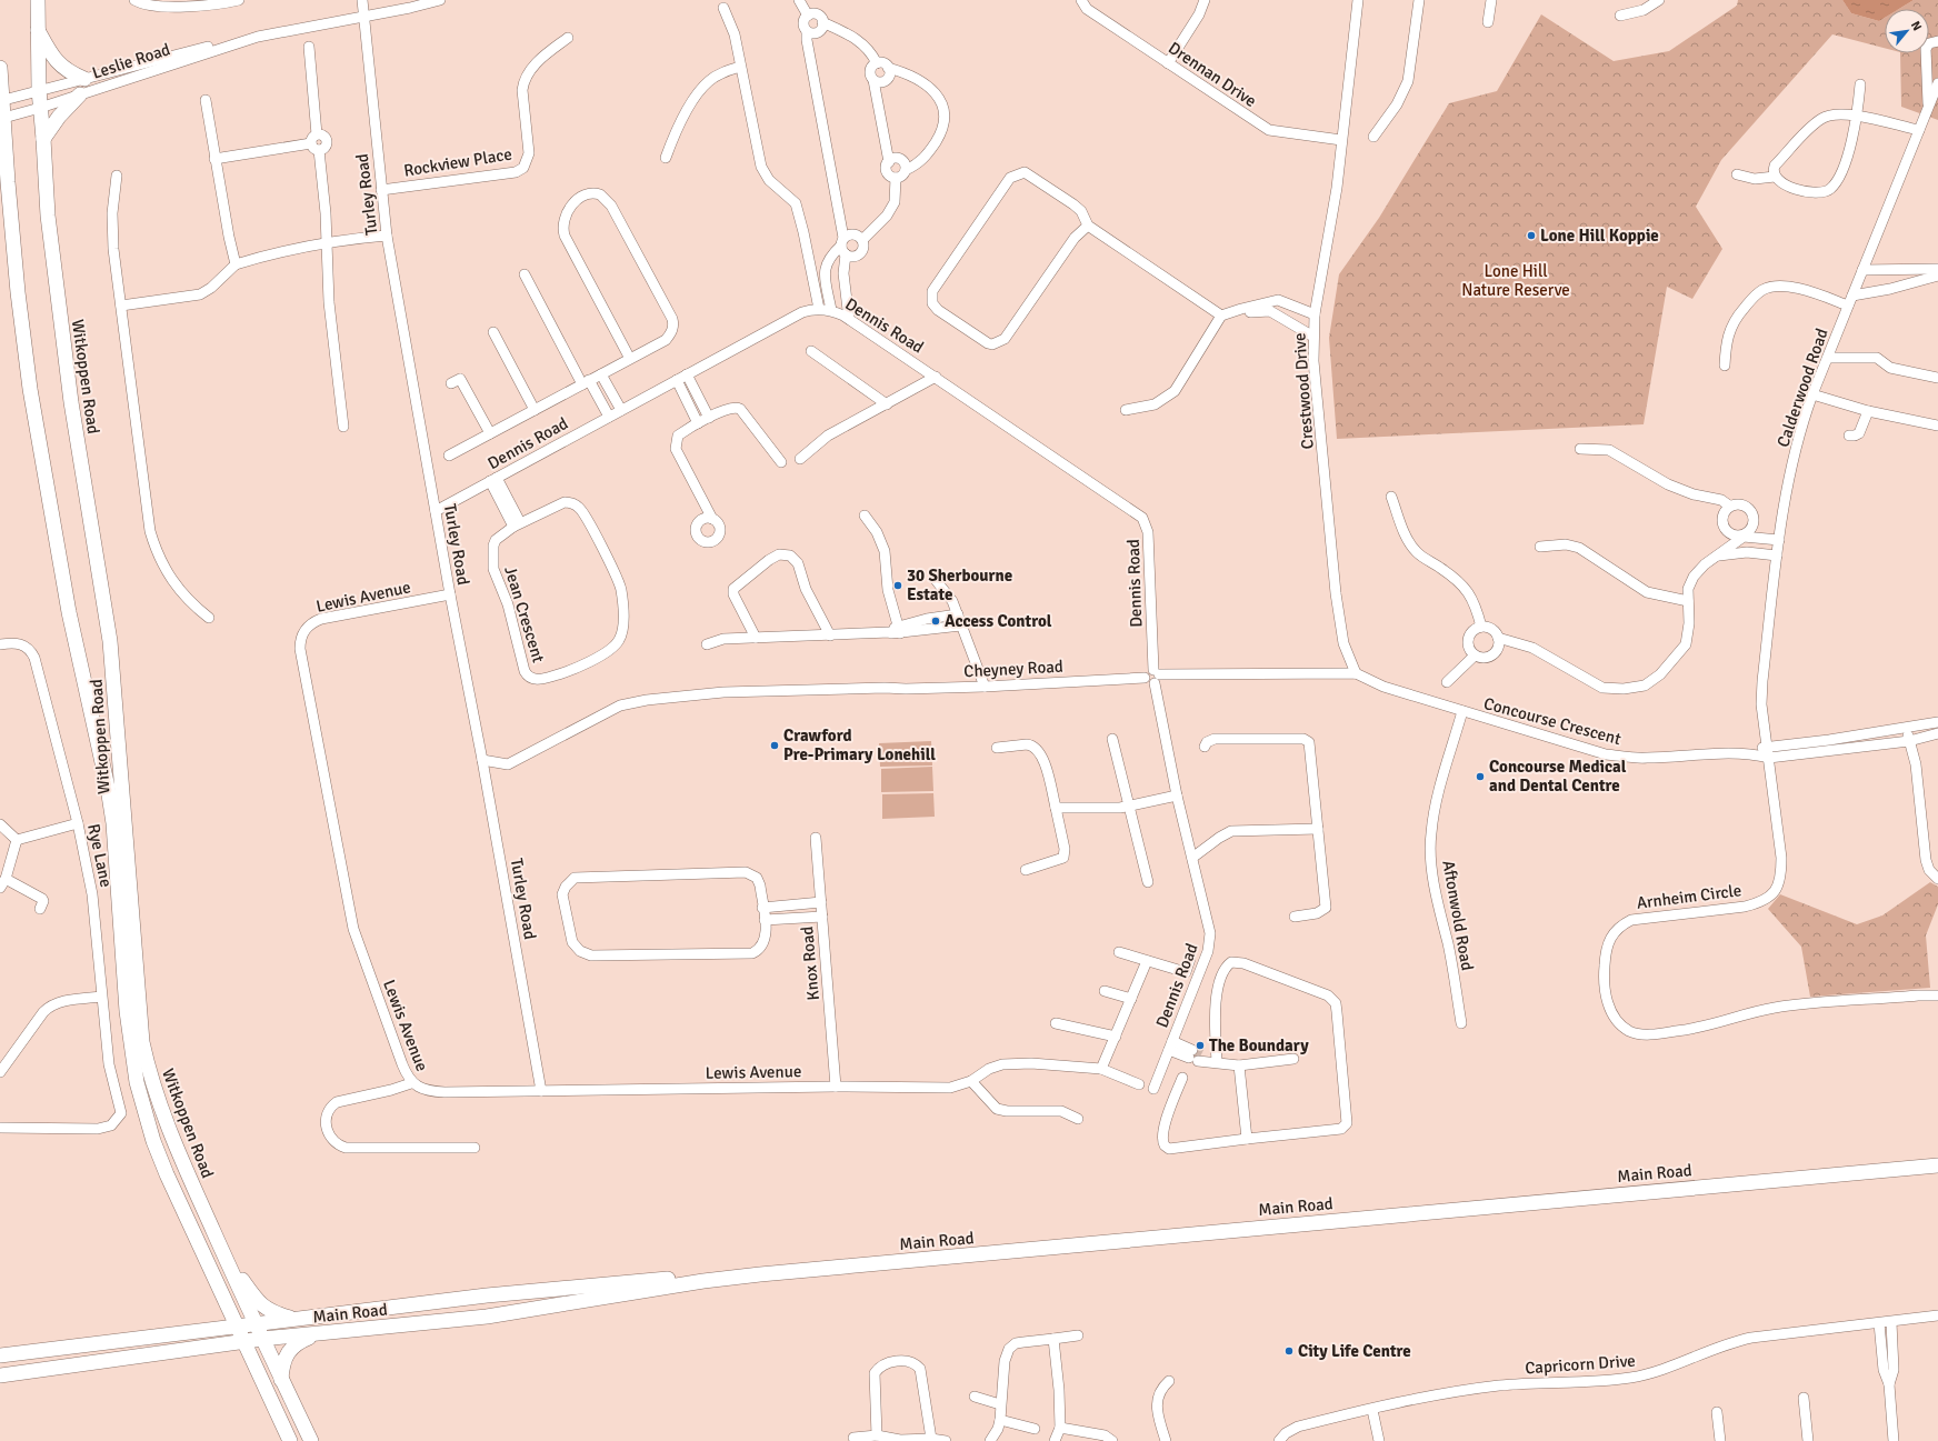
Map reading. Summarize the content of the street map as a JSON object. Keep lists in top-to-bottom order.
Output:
{
  "streets": {
    "main road": ["Witkoppen Road", "Main Road"],
    "street": [
      "Leslie Road",
      "Drennan Drive",
      "Rockview Place",
      "Turley Road",
      "Dennis Road",
      "Calderwood Road",
      "Crestwood Drive",
      "Lewis Avenue",
      "Jean Crescent",
      "Cheyney Road",
      "Concourse Crescent",
      "Rye Lane",
      "Arnheim Circle",
      "Aftonwold Road",
      "Knox Road",
      "Capricorn Drive"
    ]
  },
  "crossings": [
    ["Leslie Road", "Turley Road"],
    ["Leslie Road", "Witkoppen Road"],
    ["Drennan Drive", "Crestwood Drive"],
    ["Rockview Place", "Turley Road"],
    ["Turley Road", "Dennis Road"],
    ["Turley Road", "Lewis Avenue"],
    ["Turley Road", "Cheyney Road"],
    ["Dennis Road", "Cheyney Road"],
    ["Witkoppen Road", "Main Road"],
    ["Calderwood Road", "Concourse Crescent"],
    ["Calderwood Road", "Arnheim Circle"],
    ["Crestwood Drive", "Concourse Crescent"],
    ["Lewis Avenue", "Knox Road"],
    ["Concourse Crescent", "Arnheim Circle"],
    ["Concourse Crescent", "Aftonwold Road"]
  ],
  "parks": ["Lone Hill Nature Reserve"],
  "places": [
    "Lone Hill Koppie",
    "30 Sherbourne Estate",
    "Access Control",
    "Crawford Pre-Primary Lonehill",
    "Concourse Medical and Dental Centre",
    "The Boundary",
    "City Life Centre"
  ],
  "north": "top right"
}
